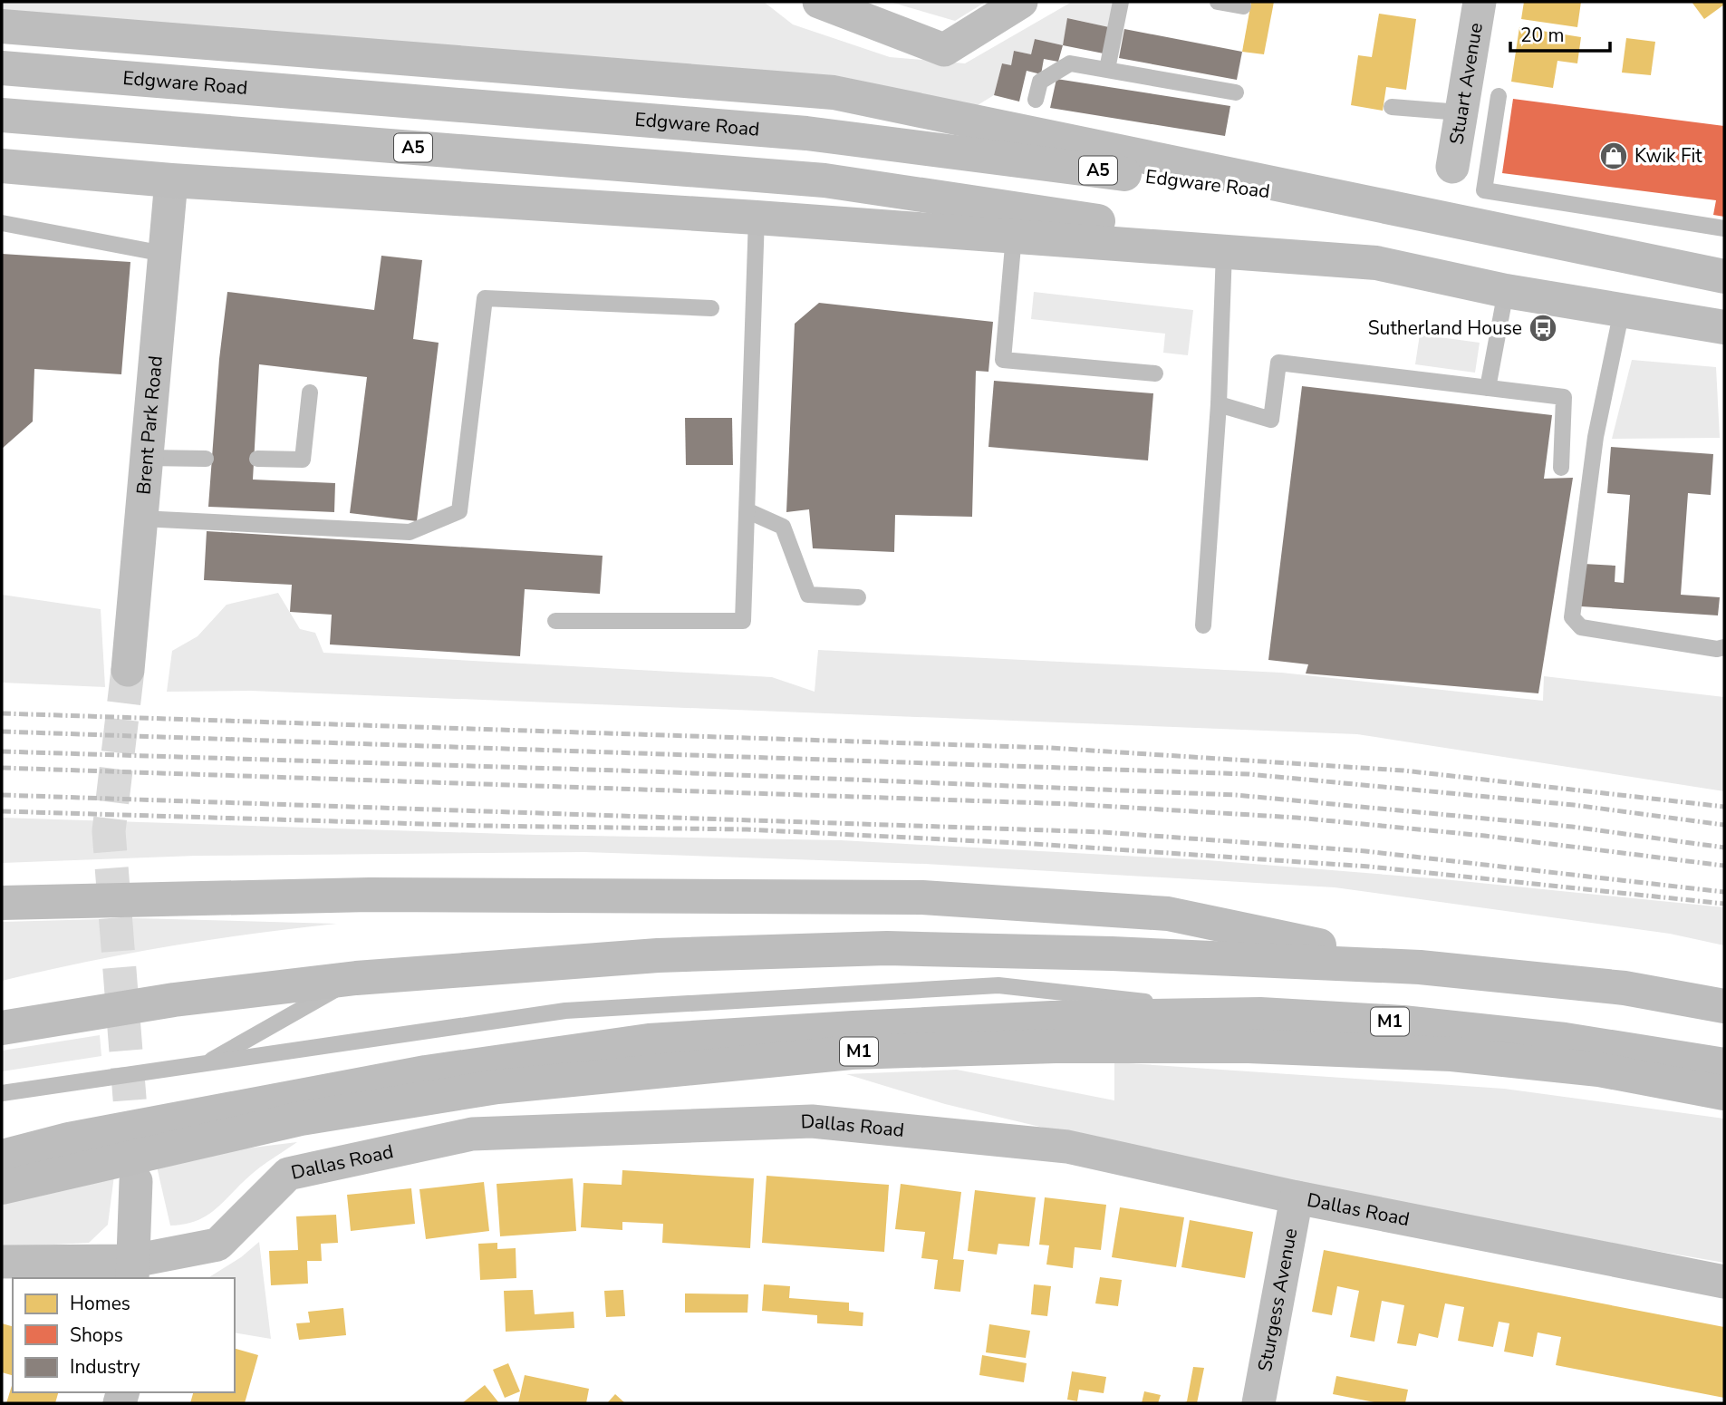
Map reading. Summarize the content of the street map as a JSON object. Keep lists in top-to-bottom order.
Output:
{
  "streets": {
    "main road": ["Edgware Road", "A5", "M1"],
    "street": [
      "Stuart Avenue",
      "Brent Park Road",
      "Dallas Road",
      "Sturgess Avenue"
    ]
  },
  "crossings": [
    ["Edgware Road", "A5"],
    ["Dallas Road", "Sturgess Avenue"]
  ],
  "places": {
    "shop": ["Kwik Fit"],
    "bus stop": ["Sutherland House"]
  },
  "legend": ["Homes", "Shops", "Industry"],
  "scale_bar": "20 m"
}
